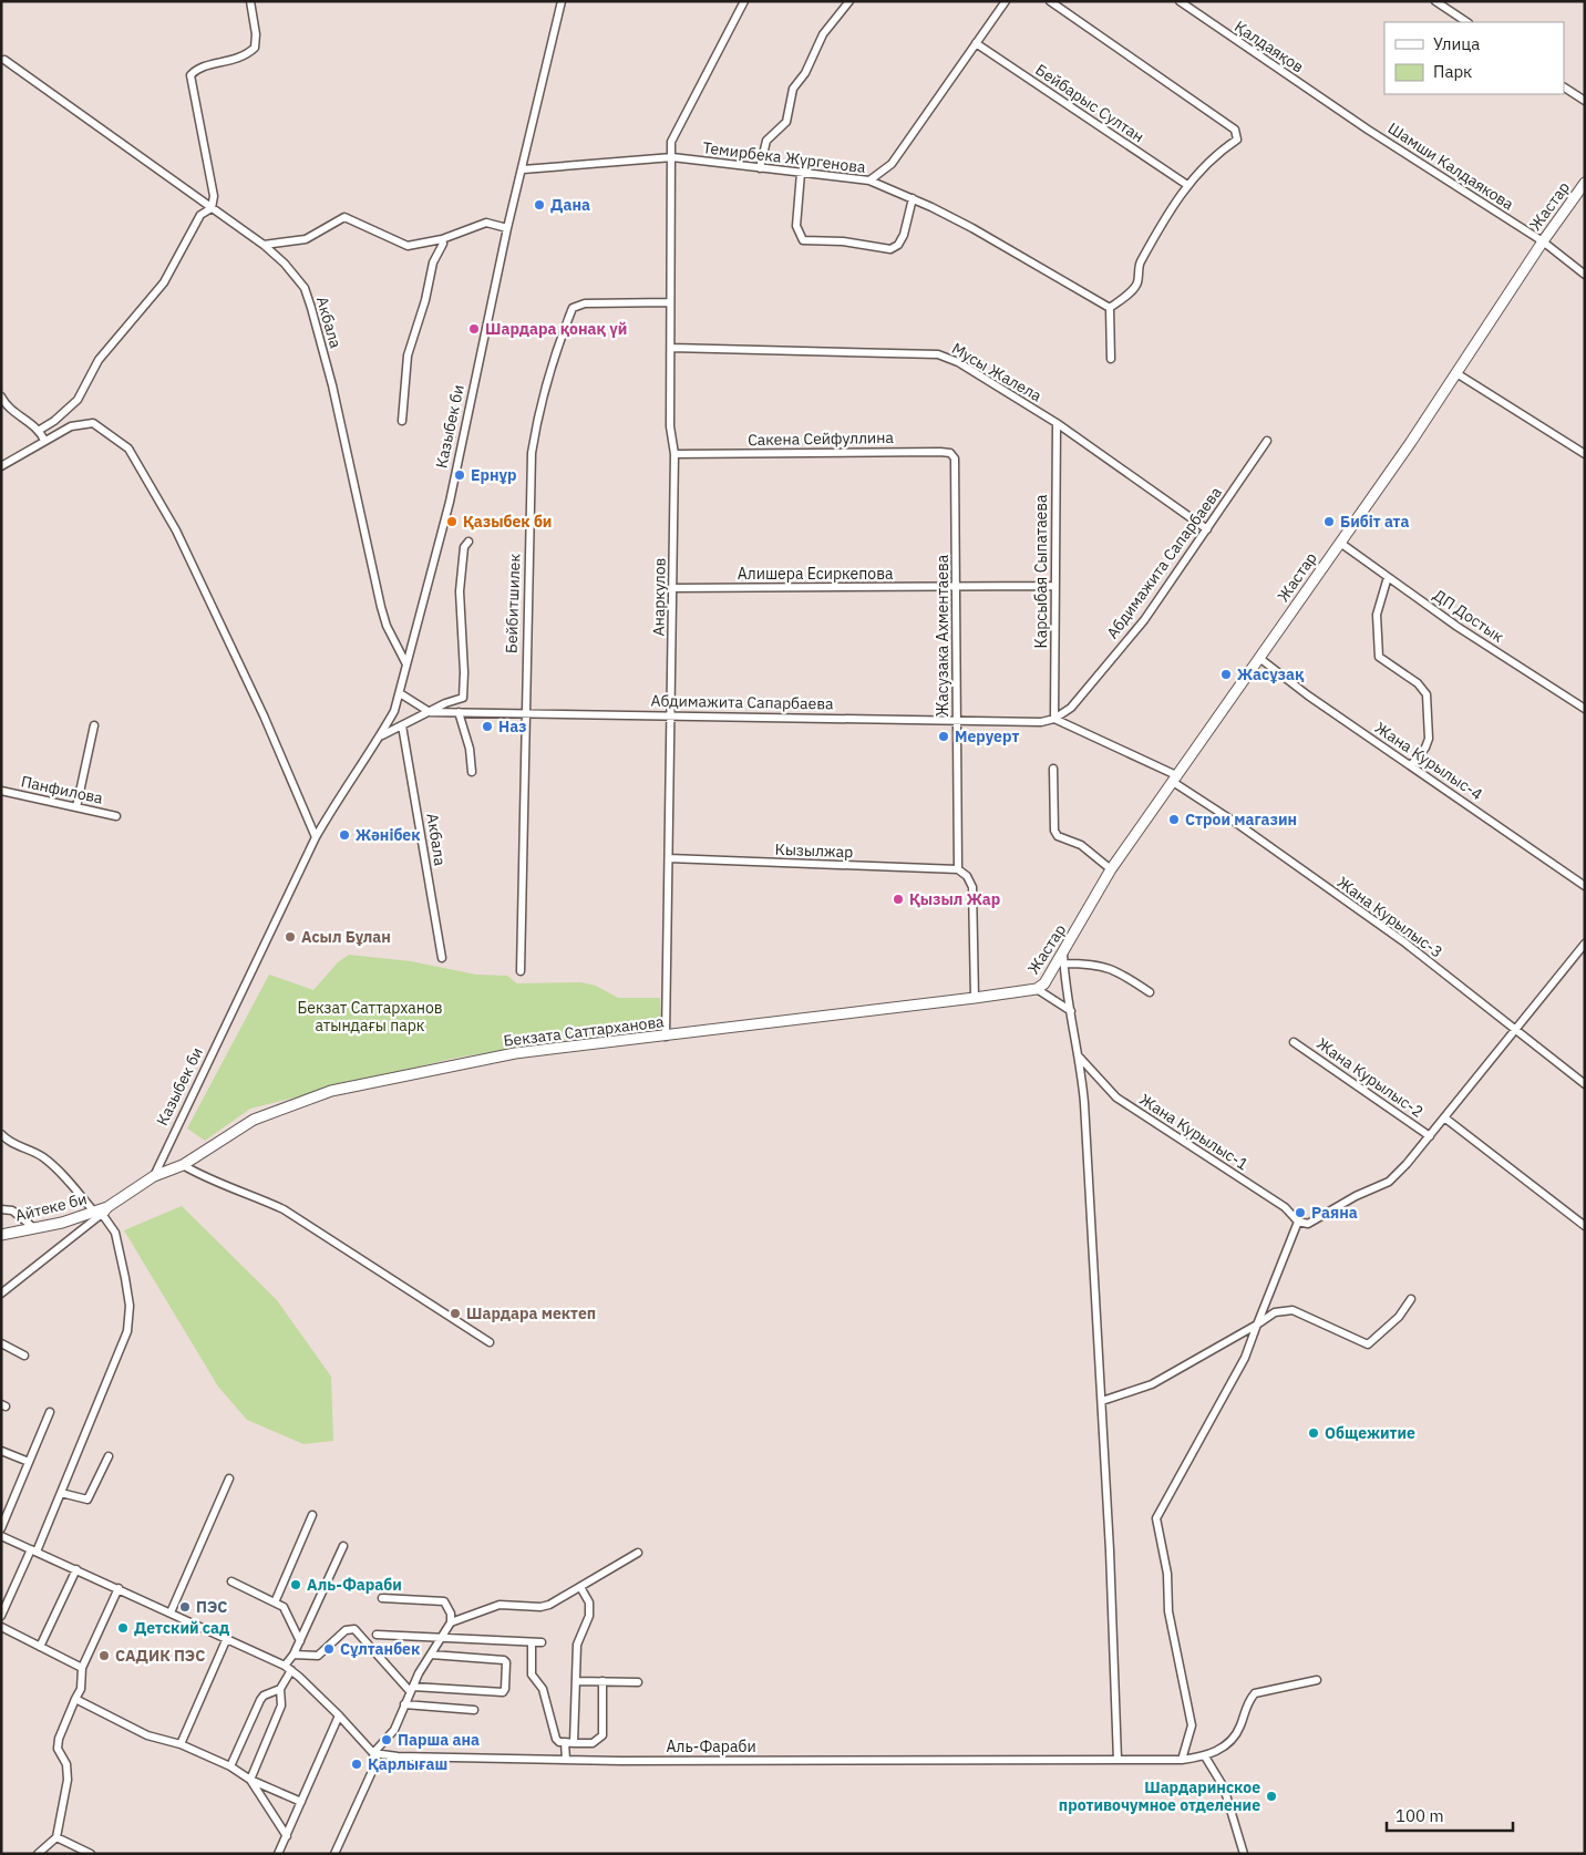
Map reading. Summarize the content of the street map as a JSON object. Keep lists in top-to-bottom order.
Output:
{
  "streets": {
    "street": [
      "Қалдаяқов",
      "Бейбарыс Султан",
      "Темирбека Жүргенова",
      "Шамши Калдаякова",
      "Жастар",
      "Акбала",
      "Мусы Жалела",
      "Казыбек би",
      "Сакена Сейфуллина",
      "Абдимажита Сапарбаева",
      "Карсыбая Сыпатаева",
      "Алишера Есиркепова",
      "Анаркулов",
      "Бейбитшилек",
      "ДП Достык",
      "Жасузака Ахментаева",
      "Жана Курылыс-4",
      "Панфилова",
      "Кызылжар",
      "Жана Курылыс-3",
      "Бекзата Саттарханова",
      "Жана Курылыс-2",
      "Жана Курылыс-1",
      "Айтеке би",
      "Аль-Фараби"
    ]
  },
  "crossings": [
    ["Қалдаяқов", "Шамши Калдаякова"],
    ["Темирбека Жүргенова", "Казыбек би"],
    ["Темирбека Жүргенова", "Анаркулов"],
    ["Шамши Калдаякова", "Жастар"],
    ["Жастар", "ДП Достык"],
    ["Жастар", "Жана Курылыс-4"],
    ["Жастар", "Жана Курылыс-3"],
    ["Жастар", "Бекзата Саттарханова"],
    ["Акбала", "Казыбек би"],
    ["Мусы Жалела", "Абдимажита Сапарбаева"],
    ["Мусы Жалела", "Карсыбая Сыпатаева"],
    ["Мусы Жалела", "Анаркулов"],
    ["Казыбек би", "Бекзата Саттарханова"],
    ["Сакена Сейфуллина", "Анаркулов"],
    ["Сакена Сейфуллина", "Жасузака Ахментаева"],
    ["Абдимажита Сапарбаева", "Карсыбая Сыпатаева"],
    ["Абдимажита Сапарбаева", "Анаркулов"],
    ["Абдимажита Сапарбаева", "Бейбитшилек"],
    ["Абдимажита Сапарбаева", "Жасузака Ахментаева"],
    ["Карсыбая Сыпатаева", "Алишера Есиркепова"],
    ["Алишера Есиркепова", "Анаркулов"],
    ["Алишера Есиркепова", "Жасузака Ахментаева"],
    ["Анаркулов", "Бейбитшилек"],
    ["Анаркулов", "Кызылжар"],
    ["Анаркулов", "Бекзата Саттарханова"],
    ["Жасузака Ахментаева", "Кызылжар"]
  ],
  "parks": ["Бекзат Саттарханов атындағы парк"],
  "places": [
    "Дана",
    "Шардара қонақ үй",
    "Ернұр",
    "Қазыбек би",
    "Бибіт ата",
    "Жасұзақ",
    "Наз",
    "Меруерт",
    "Строи магазин",
    "Жәнібек",
    "Қызыл Жар",
    "Асыл Бұлан",
    "Раяна",
    "Шардара мектеп",
    "Общежитие",
    "Аль-Фараби",
    "ПЭС",
    "Детский сад",
    "Сұлтанбек",
    "САДИК ПЭС",
    "Парша ана",
    "Қарлығаш",
    "Шардаринское противочумное отделение"
  ],
  "legend": ["Улица", "Парк"],
  "scale_bar": "100 m"
}
